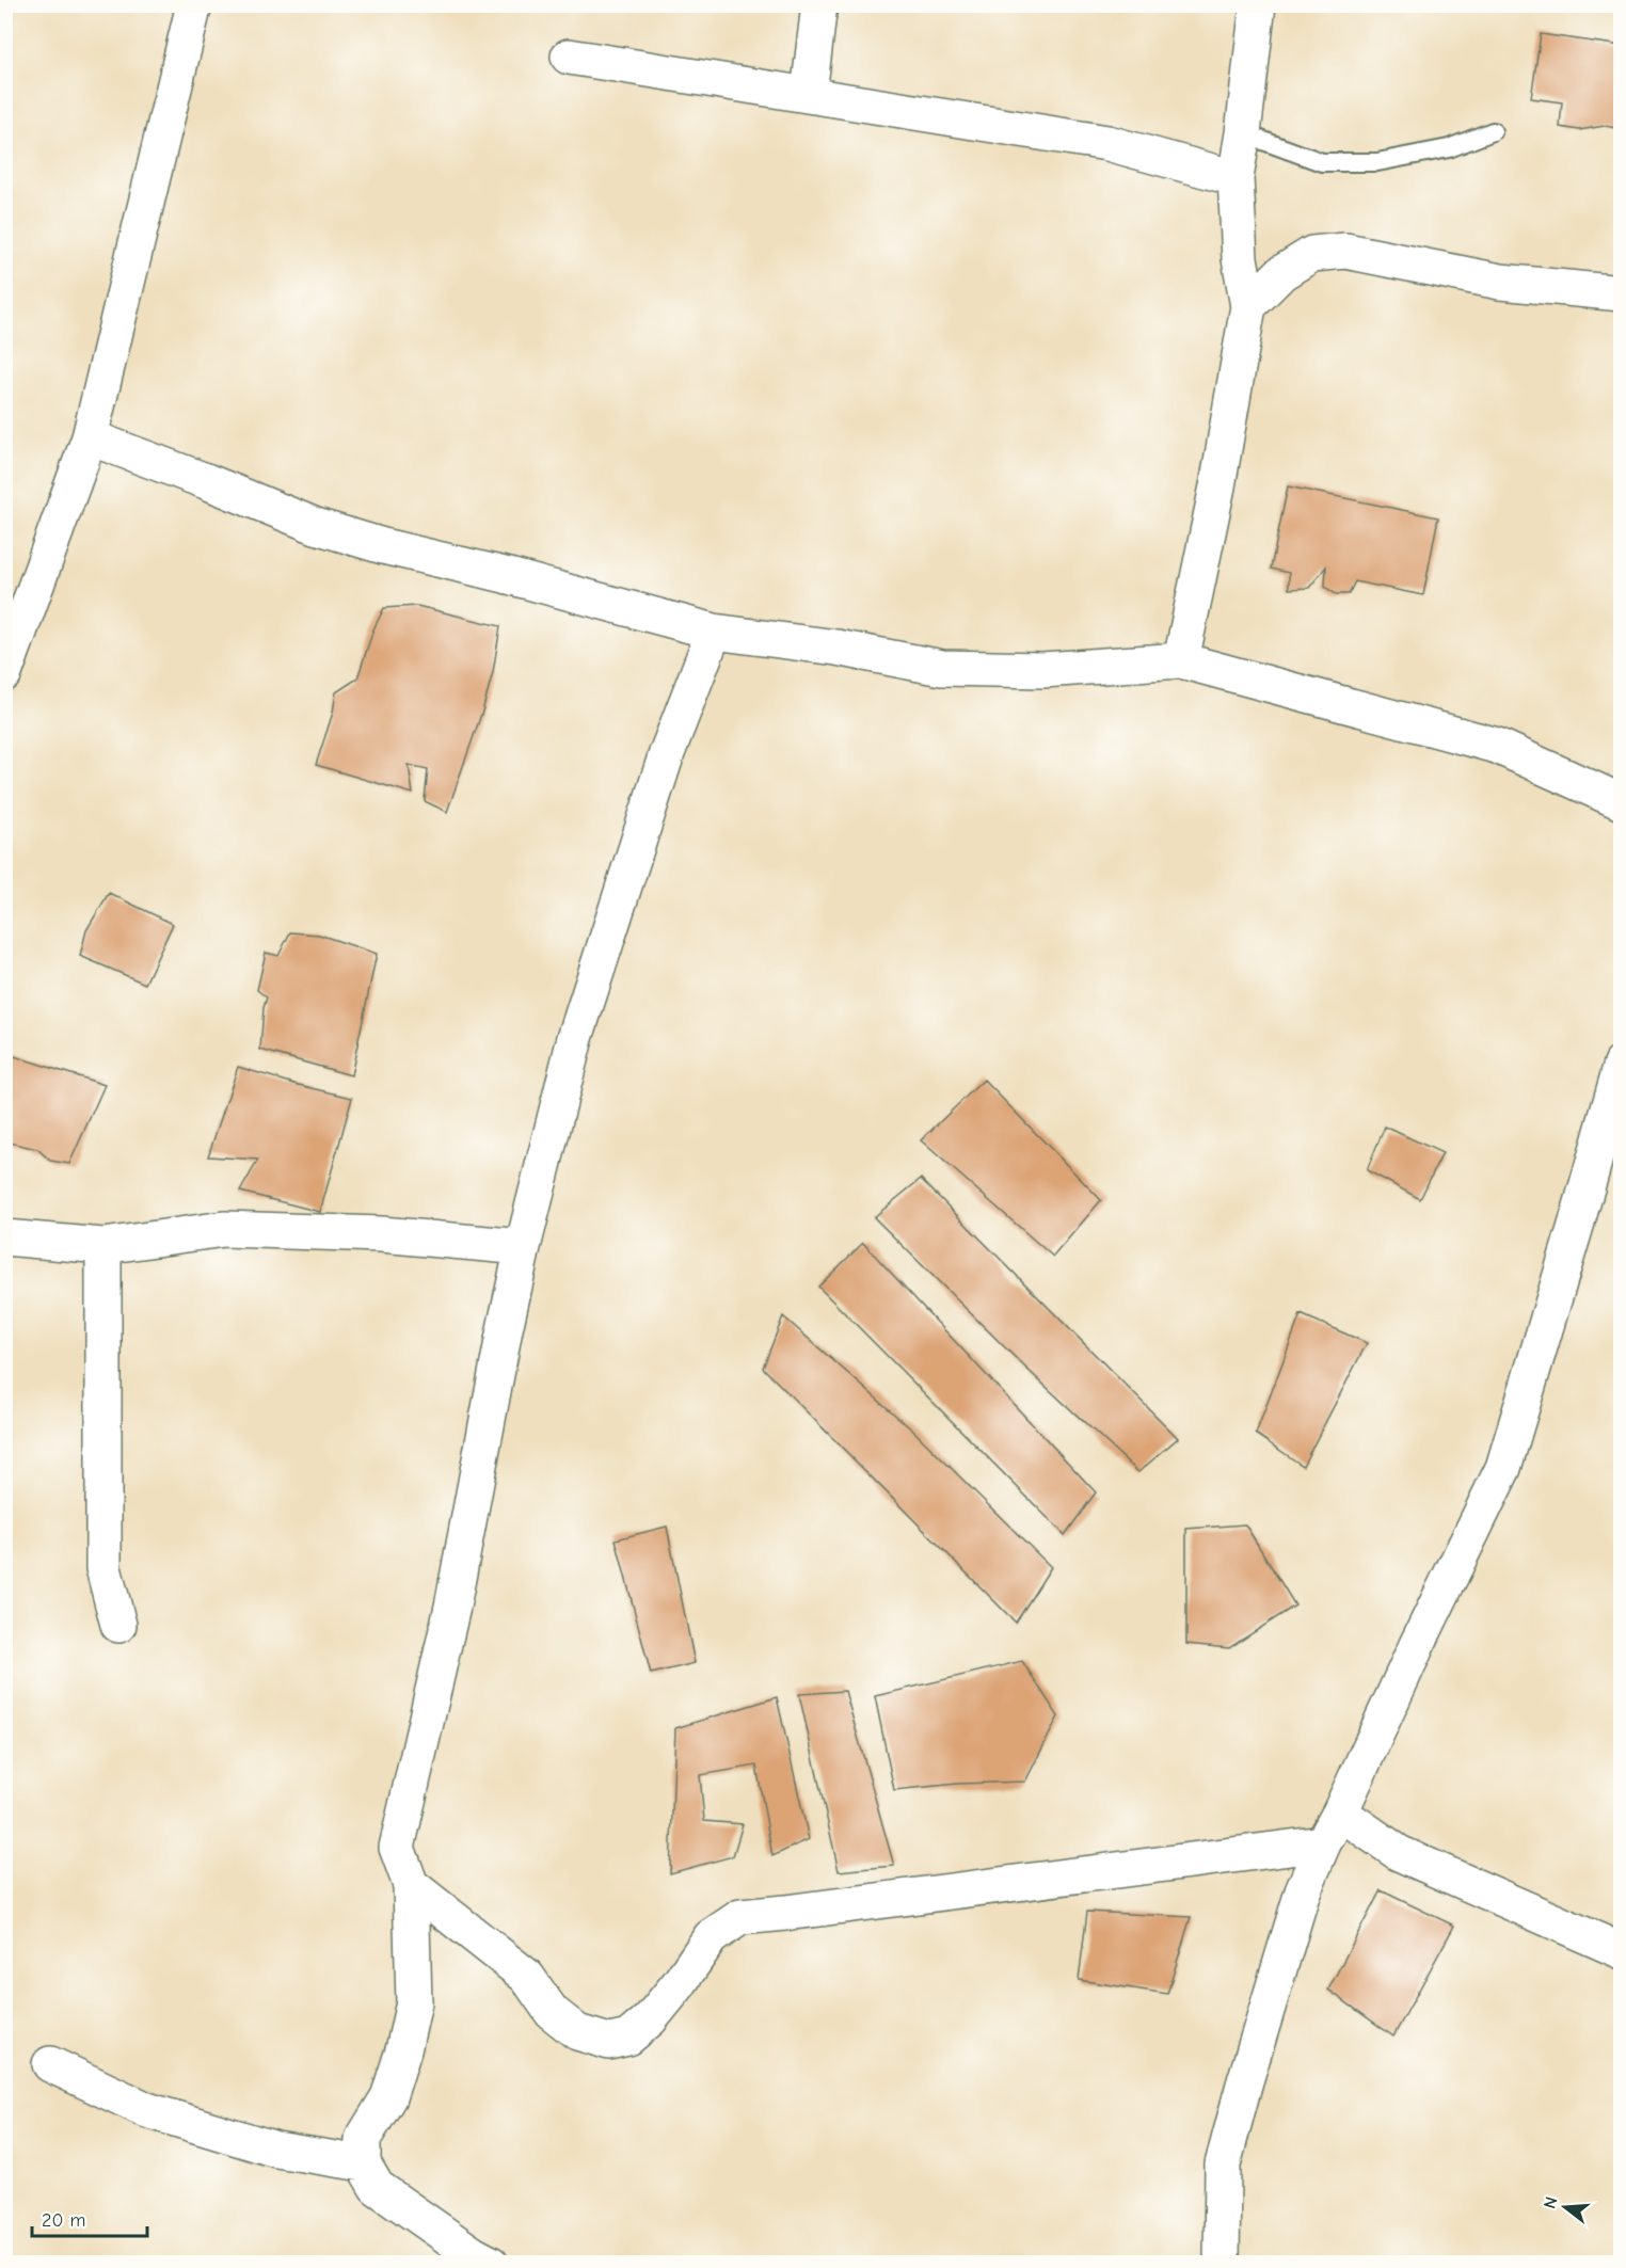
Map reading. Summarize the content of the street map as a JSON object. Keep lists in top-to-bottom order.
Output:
{
  "scale_bar": "20 m",
  "north": "left"
}
